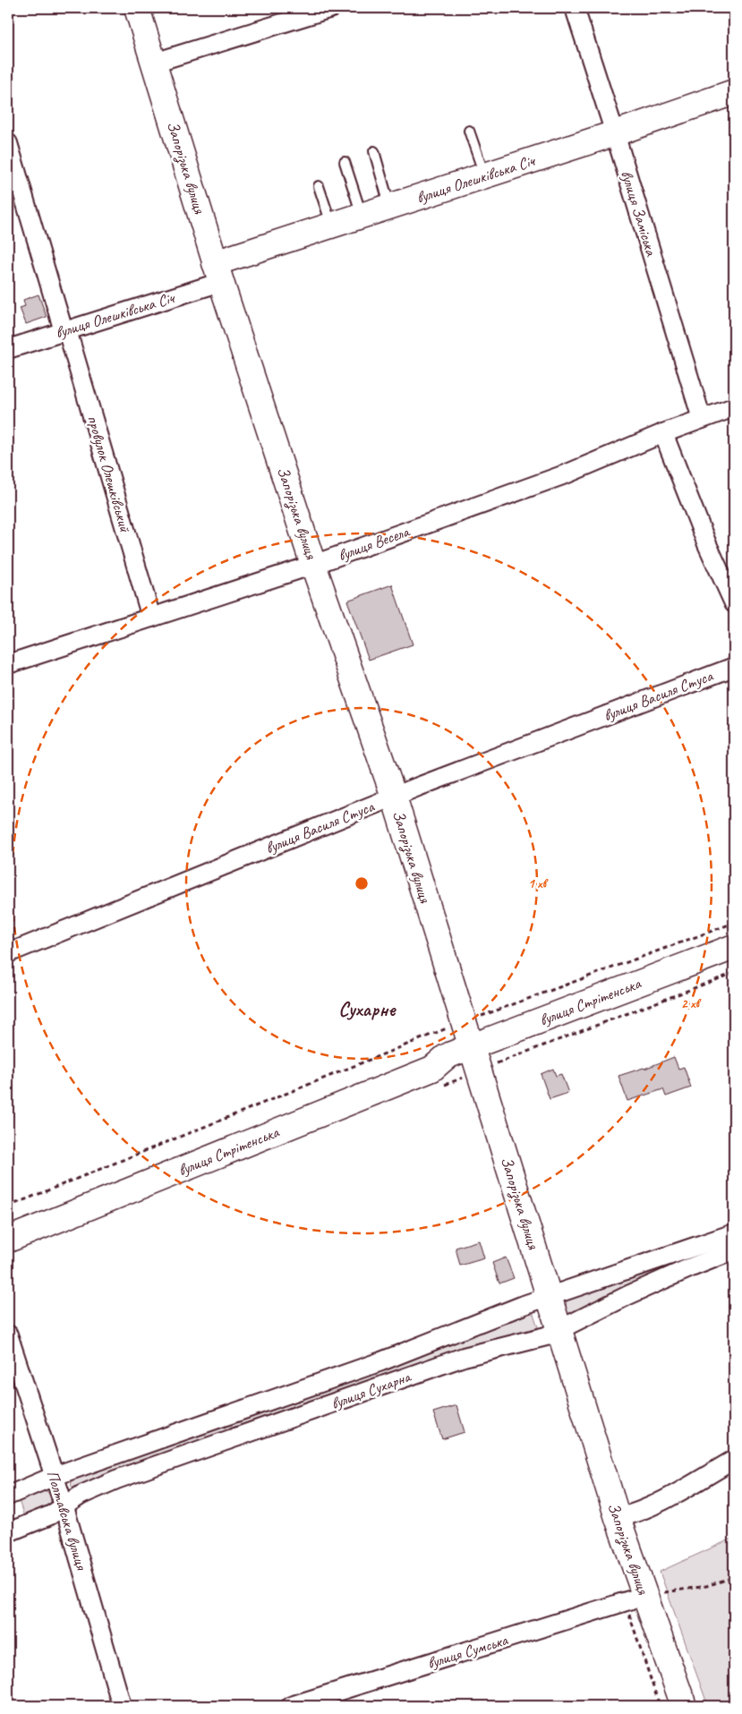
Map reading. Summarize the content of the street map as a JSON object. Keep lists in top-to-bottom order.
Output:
{
  "streets": {
    "street": [
      "Запорізька вулиця",
      "вулиця Олешківська Січ",
      "вулиця Заміська",
      "провулок Олешківський",
      "вулиця Весела",
      "вулиця Василя Стуса",
      "вулиця Стрітенська",
      "вулиця Сухарна",
      "Полтавська вулиця",
      "вулиця Сумська"
    ]
  },
  "crossings": [
    ["Запорізька вулиця", "вулиця Олешківська Січ"],
    ["Запорізька вулиця", "вулиця Весела"],
    ["Запорізька вулиця", "вулиця Василя Стуса"],
    ["Запорізька вулиця", "вулиця Стрітенська"],
    ["Запорізька вулиця", "вулиця Сухарна"],
    ["Запорізька вулиця", "вулиця Сумська"],
    ["вулиця Олешківська Січ", "вулиця Заміська"],
    ["вулиця Олешківська Січ", "провулок Олешківський"],
    ["вулиця Заміська", "вулиця Весела"],
    ["провулок Олешківський", "вулиця Весела"],
    ["вулиця Сухарна", "Полтавська вулиця"]
  ],
  "districts": ["Сухарне"],
  "rings": ["1 хв", "2 хв"]
}
